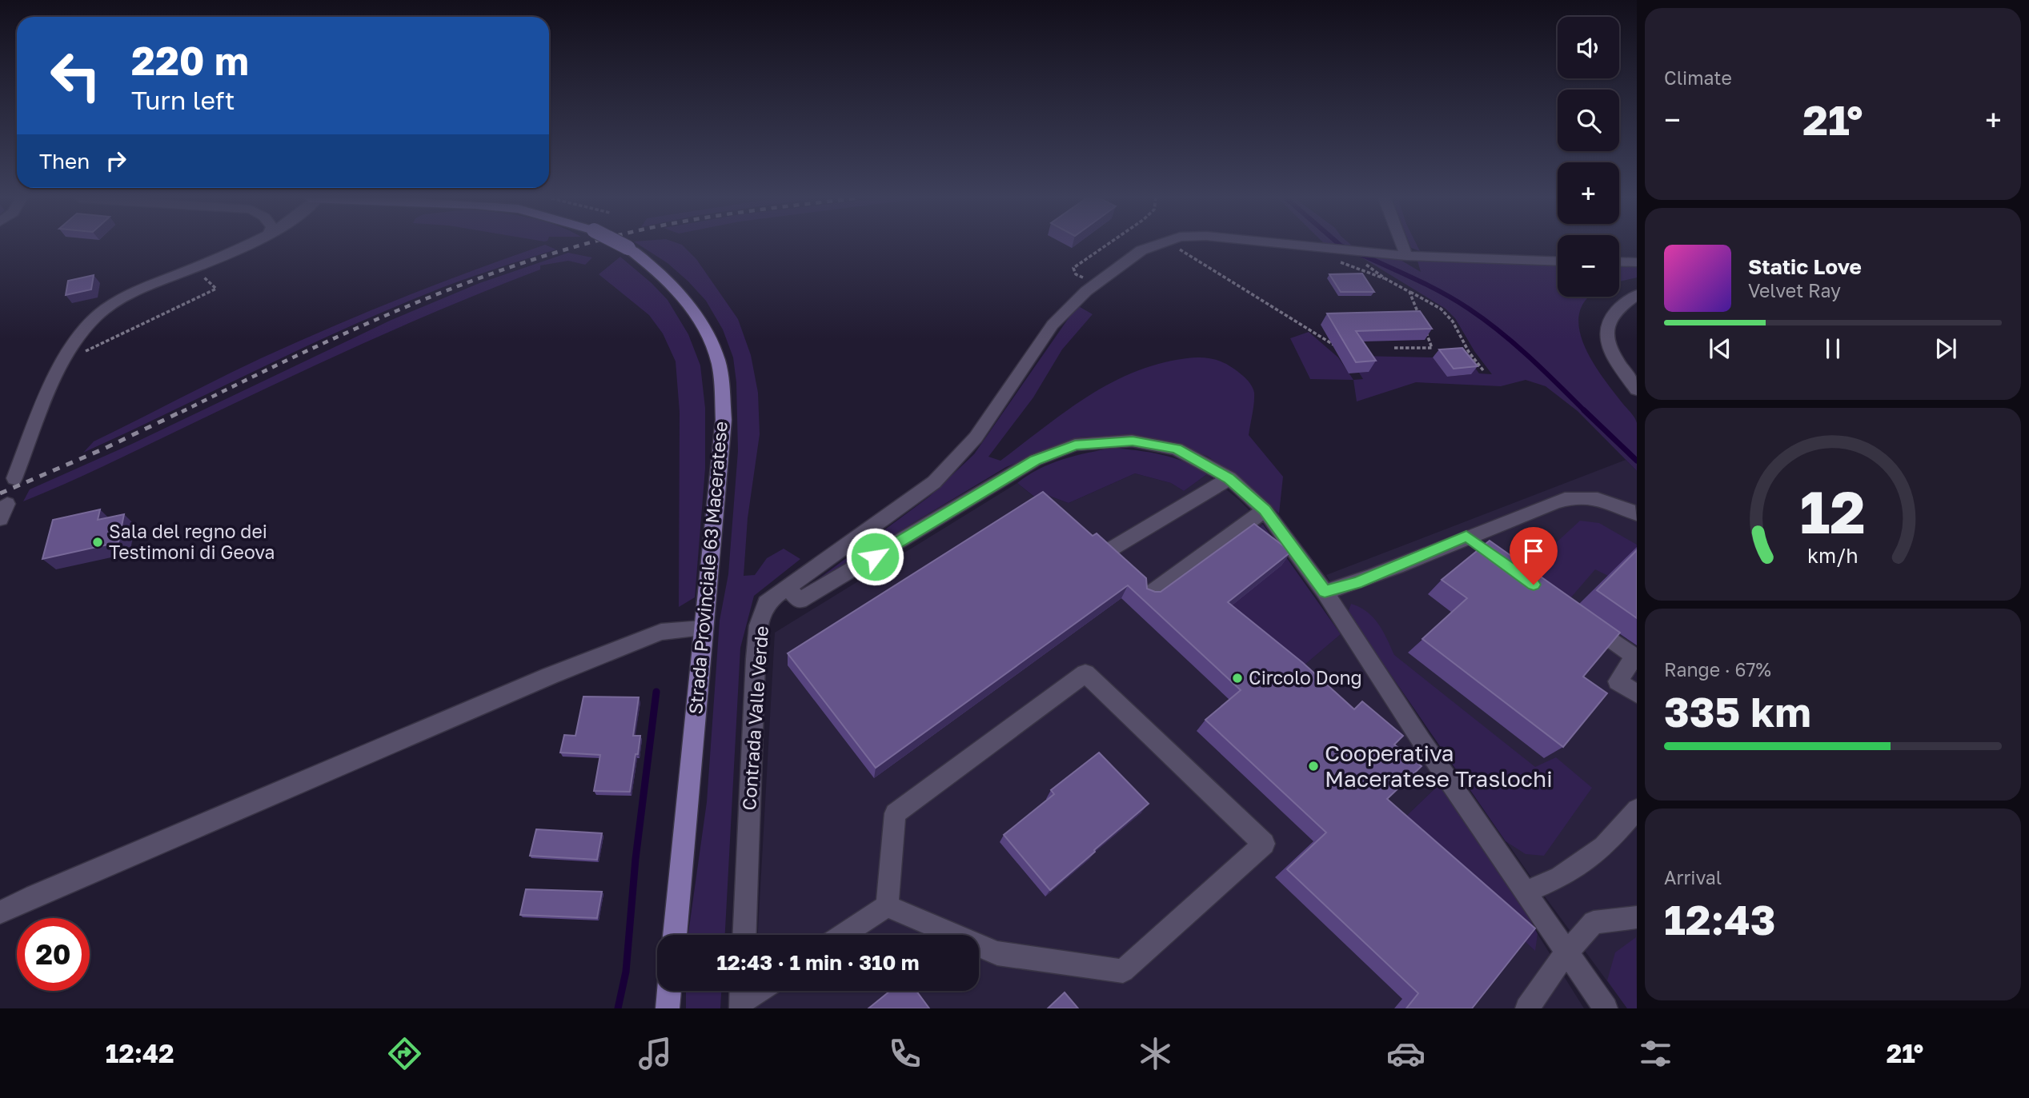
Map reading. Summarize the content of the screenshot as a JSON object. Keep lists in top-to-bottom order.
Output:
{
  "streets": {
    "main road": ["Strada Provinciale 63 Maceratese"],
    "street": ["Contrada Valle Verde"]
  },
  "places": ["Sala del regno dei Testimoni di Geova", "Circolo Dong", "Cooperativa Maceratese Traslochi"],
  "page": {
    "tile": [
      "Climate",
      ["Range · 67%", "335 km"],
      ["Arrival", "12:43"]
    ],
    "map_buttons": ["+", "−"],
    "turn": ["220 m", "Turn left"],
    "heat": ["−", "21°", "+"],
    "then": "Then",
    "song": ["Static Love", "Velvet Ray"],
    "limit": "20",
    "trip": "12:43 · 1 min · 310 m",
    "tabs": ["12:42", "21°"],
    "gauge": ["12", "km/h"]
  }
}
